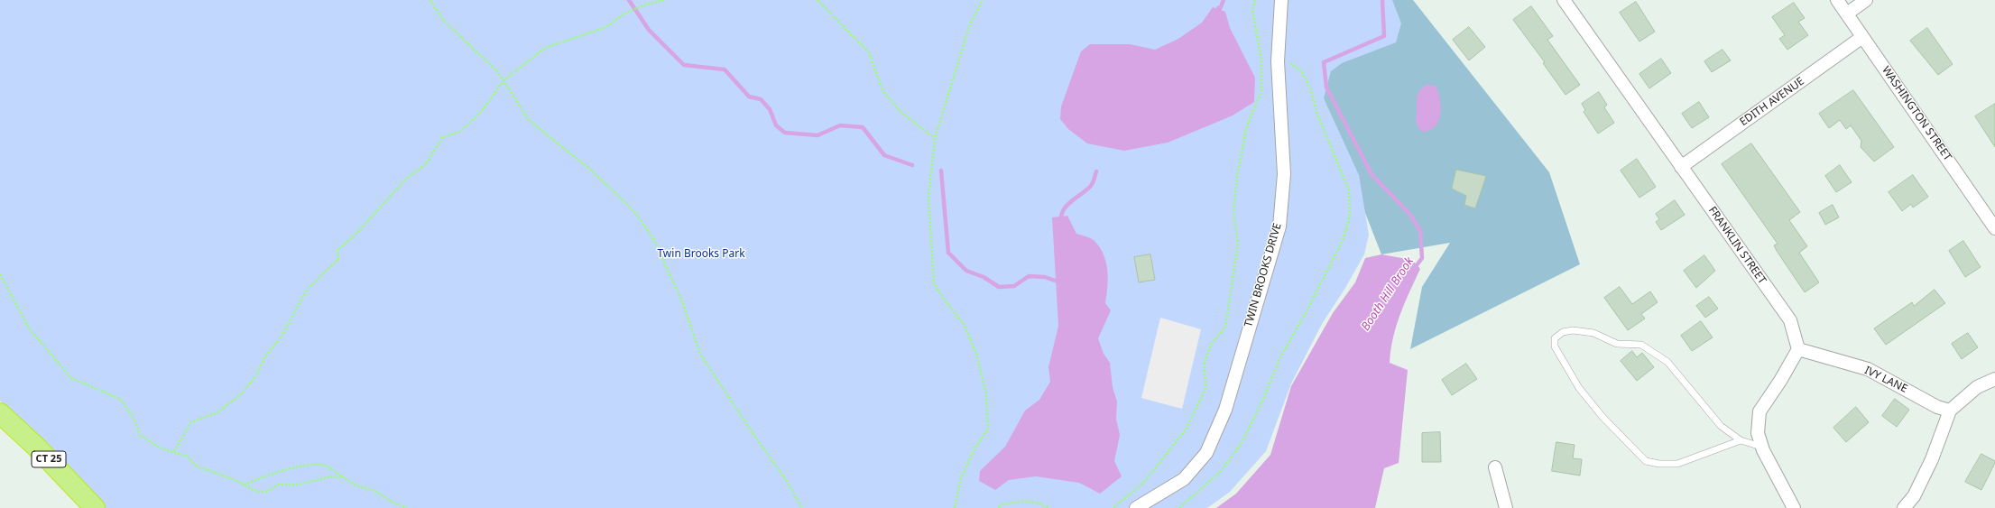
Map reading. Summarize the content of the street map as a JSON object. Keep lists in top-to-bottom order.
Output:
{
  "streets": {
    "highway": ["CT 25"],
    "street": [
      "EDITH AVENUE",
      "WASHINGTON STREET",
      "FRANKLIN STREET",
      "TWIN BROOKS DRIVE",
      "IVY LANE"
    ]
  },
  "crossings": [
    ["EDITH AVENUE", "WASHINGTON STREET"],
    ["EDITH AVENUE", "FRANKLIN STREET"],
    ["FRANKLIN STREET", "IVY LANE"]
  ],
  "water": ["Booth Hill Brook"],
  "parks": ["Twin Brooks Park"]
}
